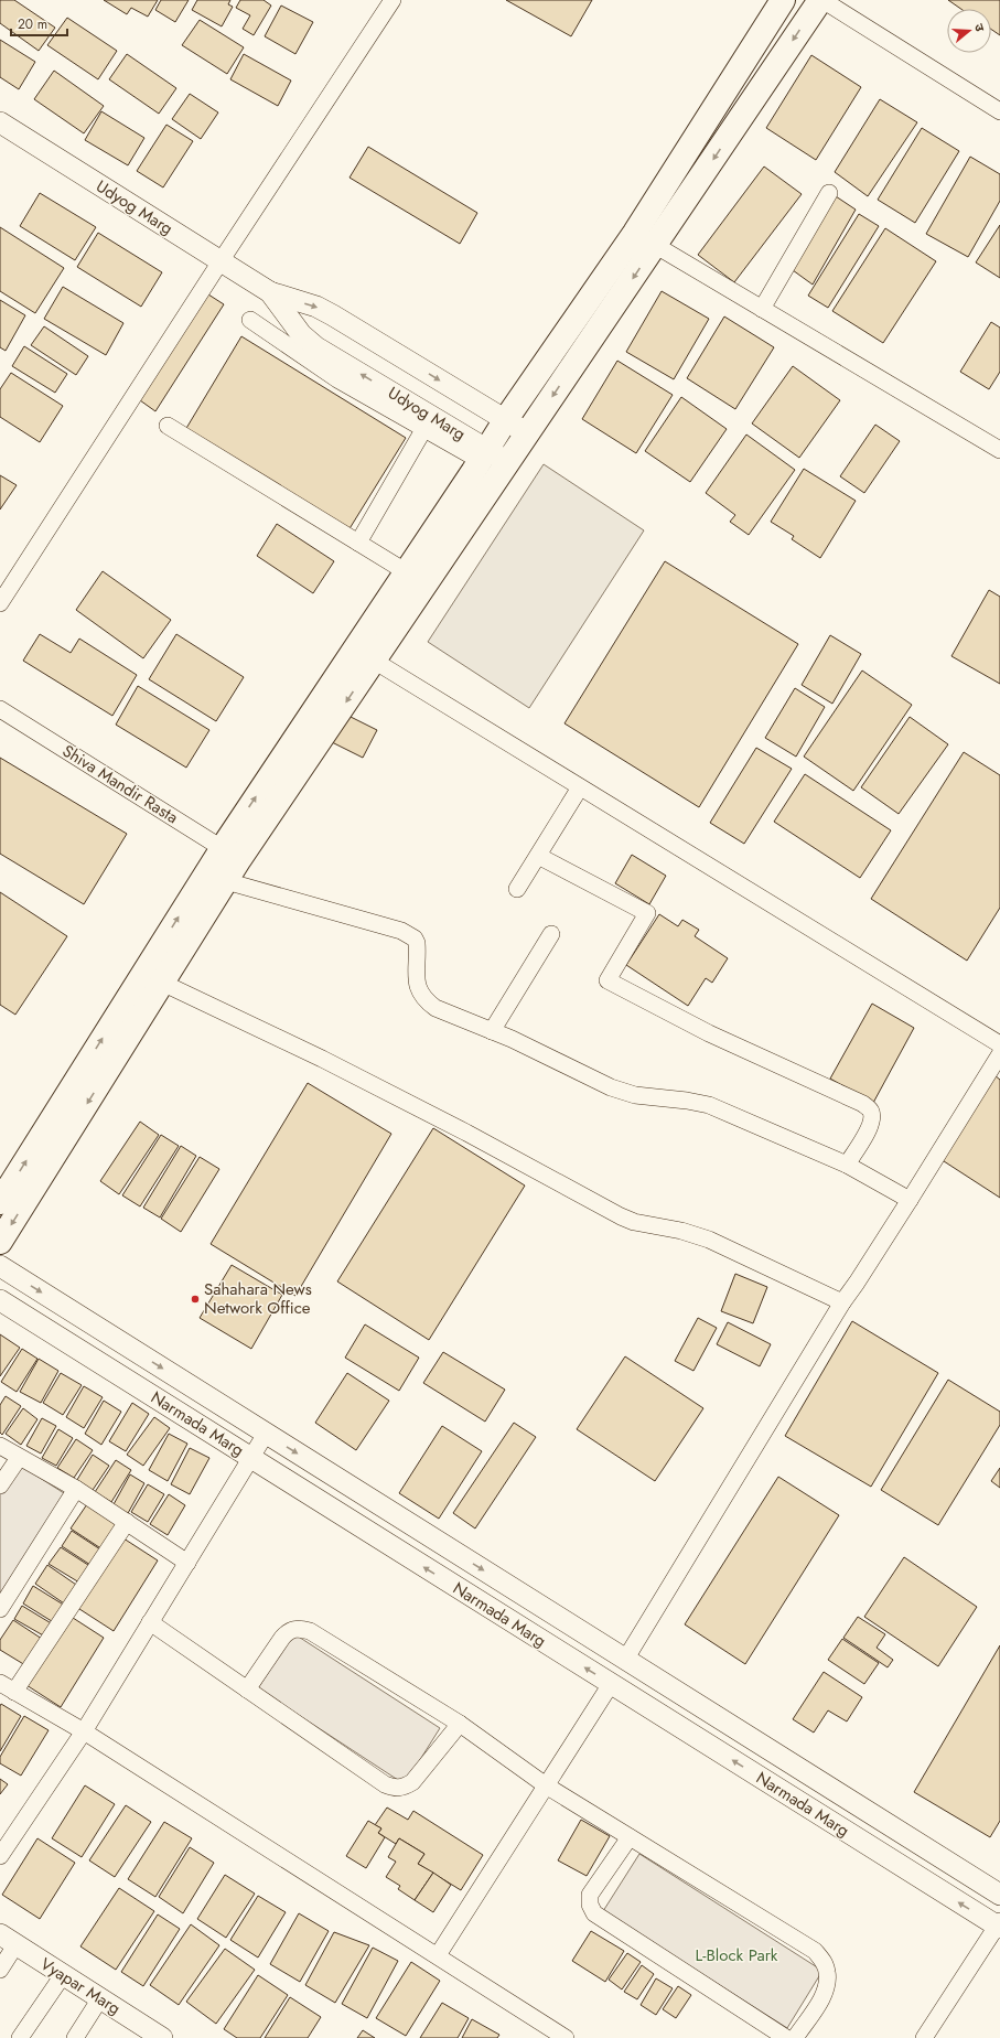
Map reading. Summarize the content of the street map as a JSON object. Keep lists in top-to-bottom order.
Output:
{
  "streets": {
    "street": [
      "Udyog Marg",
      "Shiva Mandir Rasta",
      "Narmada Marg",
      "Vyapar Marg"
    ]
  },
  "parks": ["L-Block Park"],
  "places": ["Sahahara News Network Office"],
  "scale_bar": "20 m",
  "north": "right"
}
